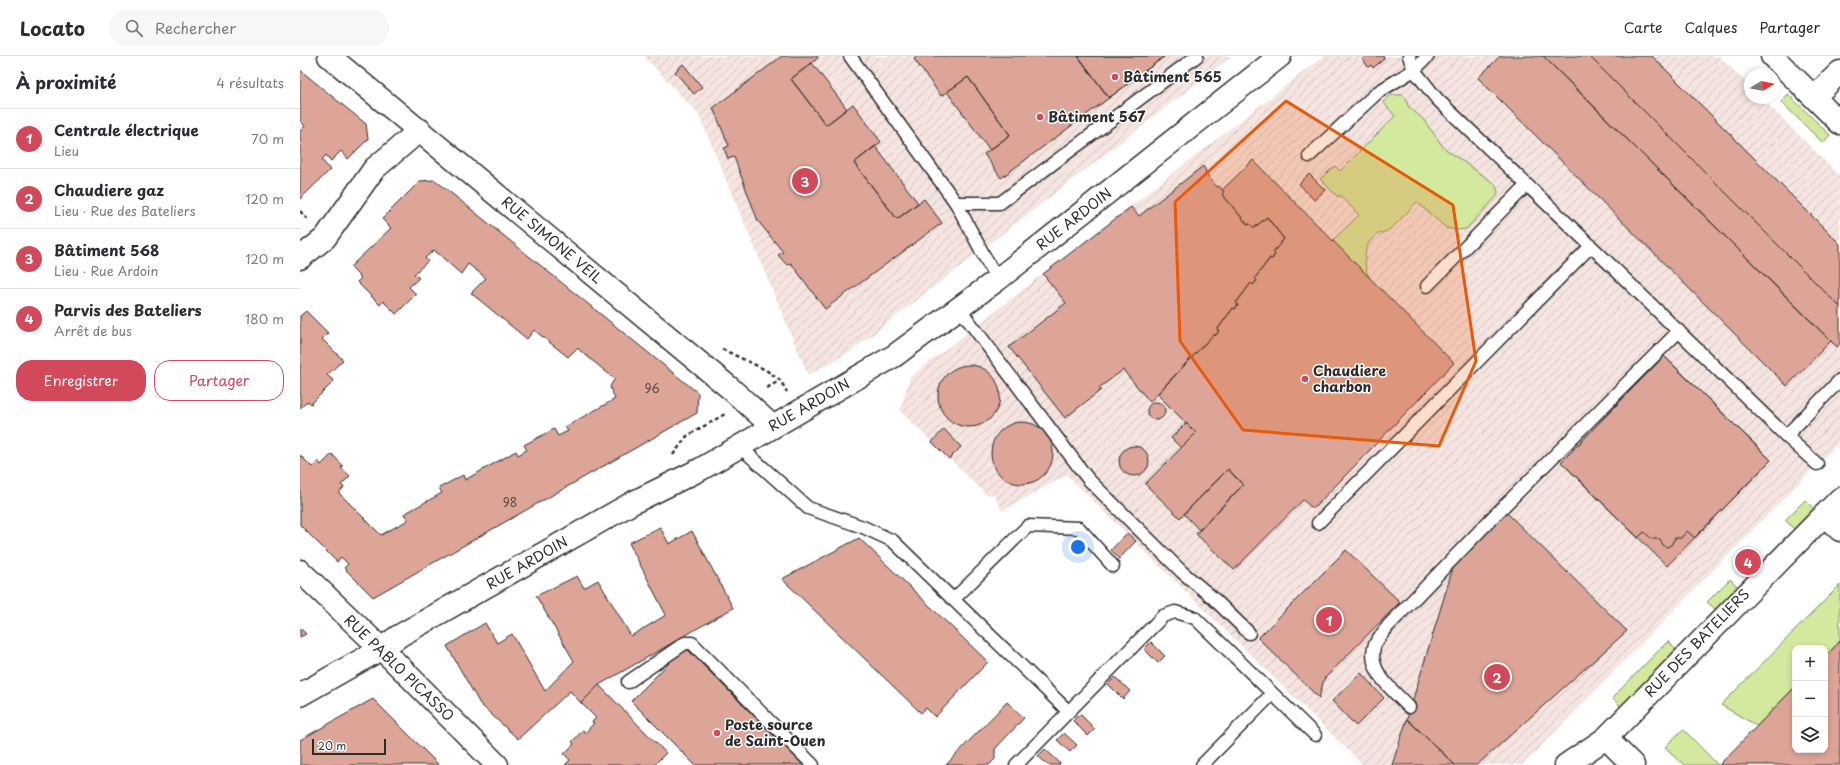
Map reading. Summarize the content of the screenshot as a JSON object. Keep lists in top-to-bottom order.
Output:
{
  "streets": {
    "street": [
      "RUE ARDOIN",
      "RUE SIMONE VEIL",
      "RUE DES BATELIERS",
      "RUE PABLO PICASSO"
    ]
  },
  "crossings": [
    ["RUE ARDOIN", "RUE SIMONE VEIL"],
    ["RUE ARDOIN", "RUE PABLO PICASSO"]
  ],
  "places": [
    "Bâtiment 565",
    "Bâtiment 567",
    "Chaudiere charbon",
    "Poste source de Saint-Ouen"
  ],
  "house_numbers": ["96", "98"],
  "scale_bar": "20 m",
  "north": "right",
  "page": {
    "header": "Locato",
    "search": "Rechercher",
    "nav": ["Carte", "Calques", "Partager"],
    "heading": ["À proximité", "4 résultats"],
    "list": [
      {
        "mark": "1",
        "name": "Centrale électrique",
        "note": "Lieu",
        "value": "70 m"
      },
      {
        "mark": "2",
        "name": "Chaudiere gaz",
        "note": "Lieu · Rue des Bateliers",
        "value": "120 m"
      },
      {
        "mark": "3",
        "name": "Bâtiment 568",
        "note": "Lieu · Rue Ardoin",
        "value": "120 m"
      },
      {
        "mark": "4",
        "name": "Parvis des Bateliers",
        "note": "Arrêt de bus",
        "value": "180 m"
      }
    ],
    "pins": [
      "3",
      "4",
      "1",
      "2"
    ],
    "buttons": ["Enregistrer", "Partager"],
    "map_buttons": ["+", "−"],
    "scale": "20 m"
  }
}
